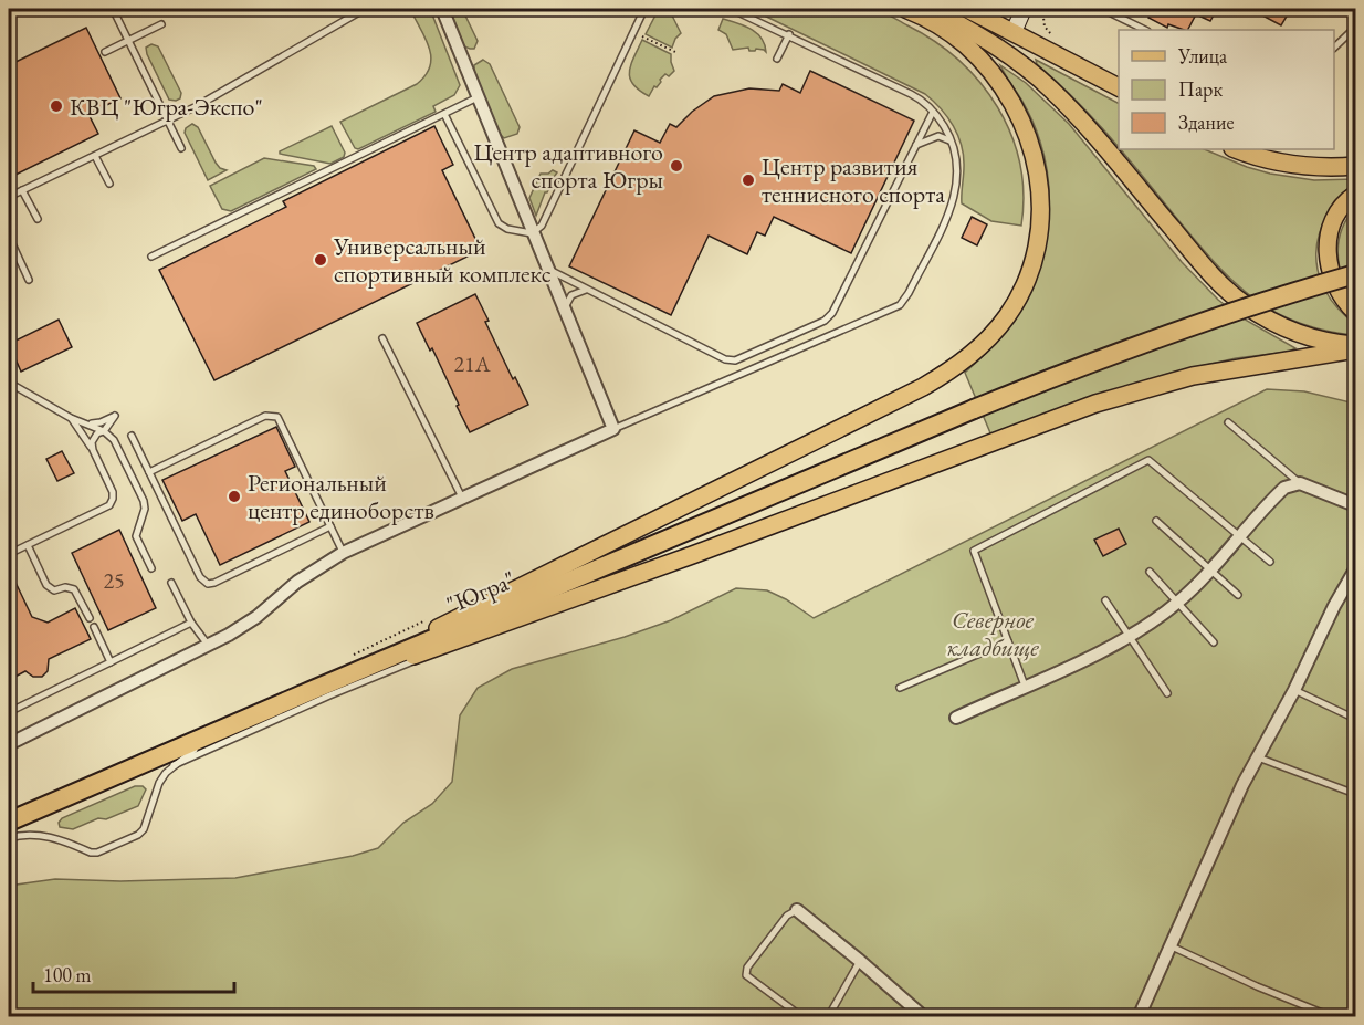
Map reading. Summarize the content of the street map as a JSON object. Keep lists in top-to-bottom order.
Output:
{
  "streets": {
    "highway": ["\"Югра\""]
  },
  "parks": ["Северное кладбище"],
  "places": [
    "КВЦ \"Югра-Экспо\"",
    "Центр адаптивного спорта Югры",
    "Центр развития теннисного спорта",
    "Универсальный спортивный комплекс",
    "Региональный центр единоборств"
  ],
  "house_numbers": ["21А", "25"],
  "legend": ["Улица", "Парк", "Здание"],
  "scale_bar": "100 m"
}
